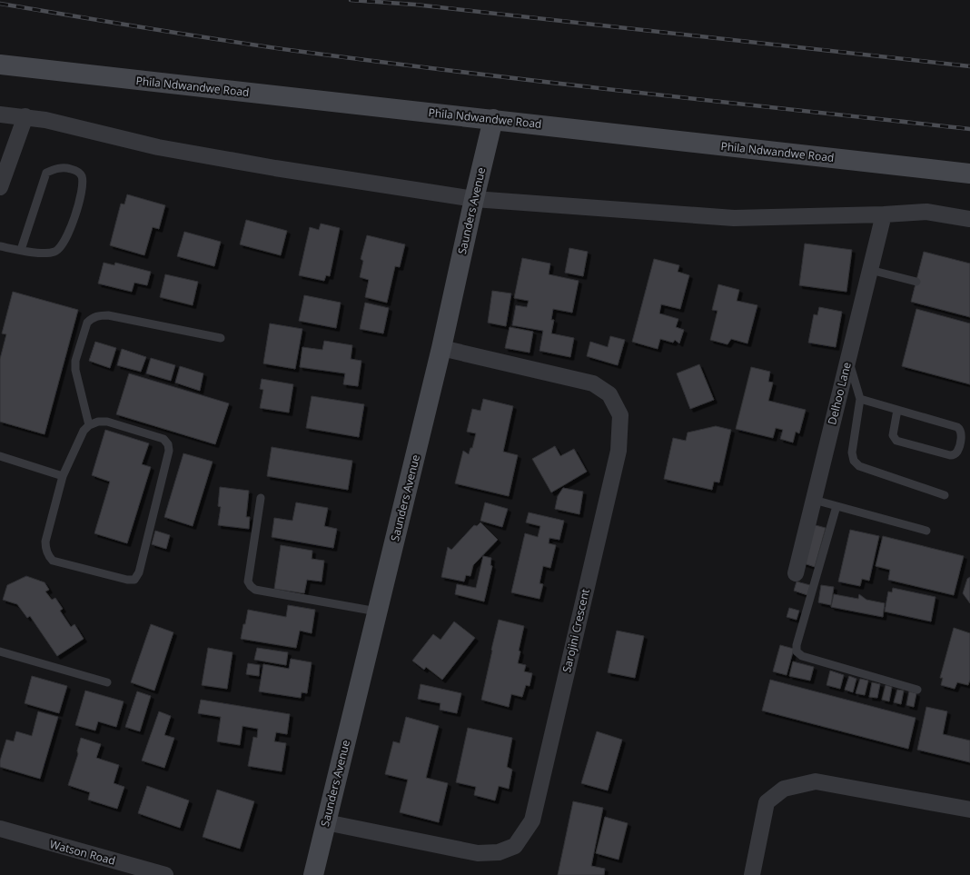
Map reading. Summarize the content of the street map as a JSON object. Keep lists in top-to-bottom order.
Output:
{
  "streets": {
    "street": [
      "Phila Ndwandwe Road",
      "Saunders Avenue",
      "Delhoo Lane",
      "Sarojini Crescent",
      "Watson Road"
    ]
  },
  "crossings": [
    ["Phila Ndwandwe Road", "Saunders Avenue"],
    ["Saunders Avenue", "Sarojini Crescent"]
  ]
}
